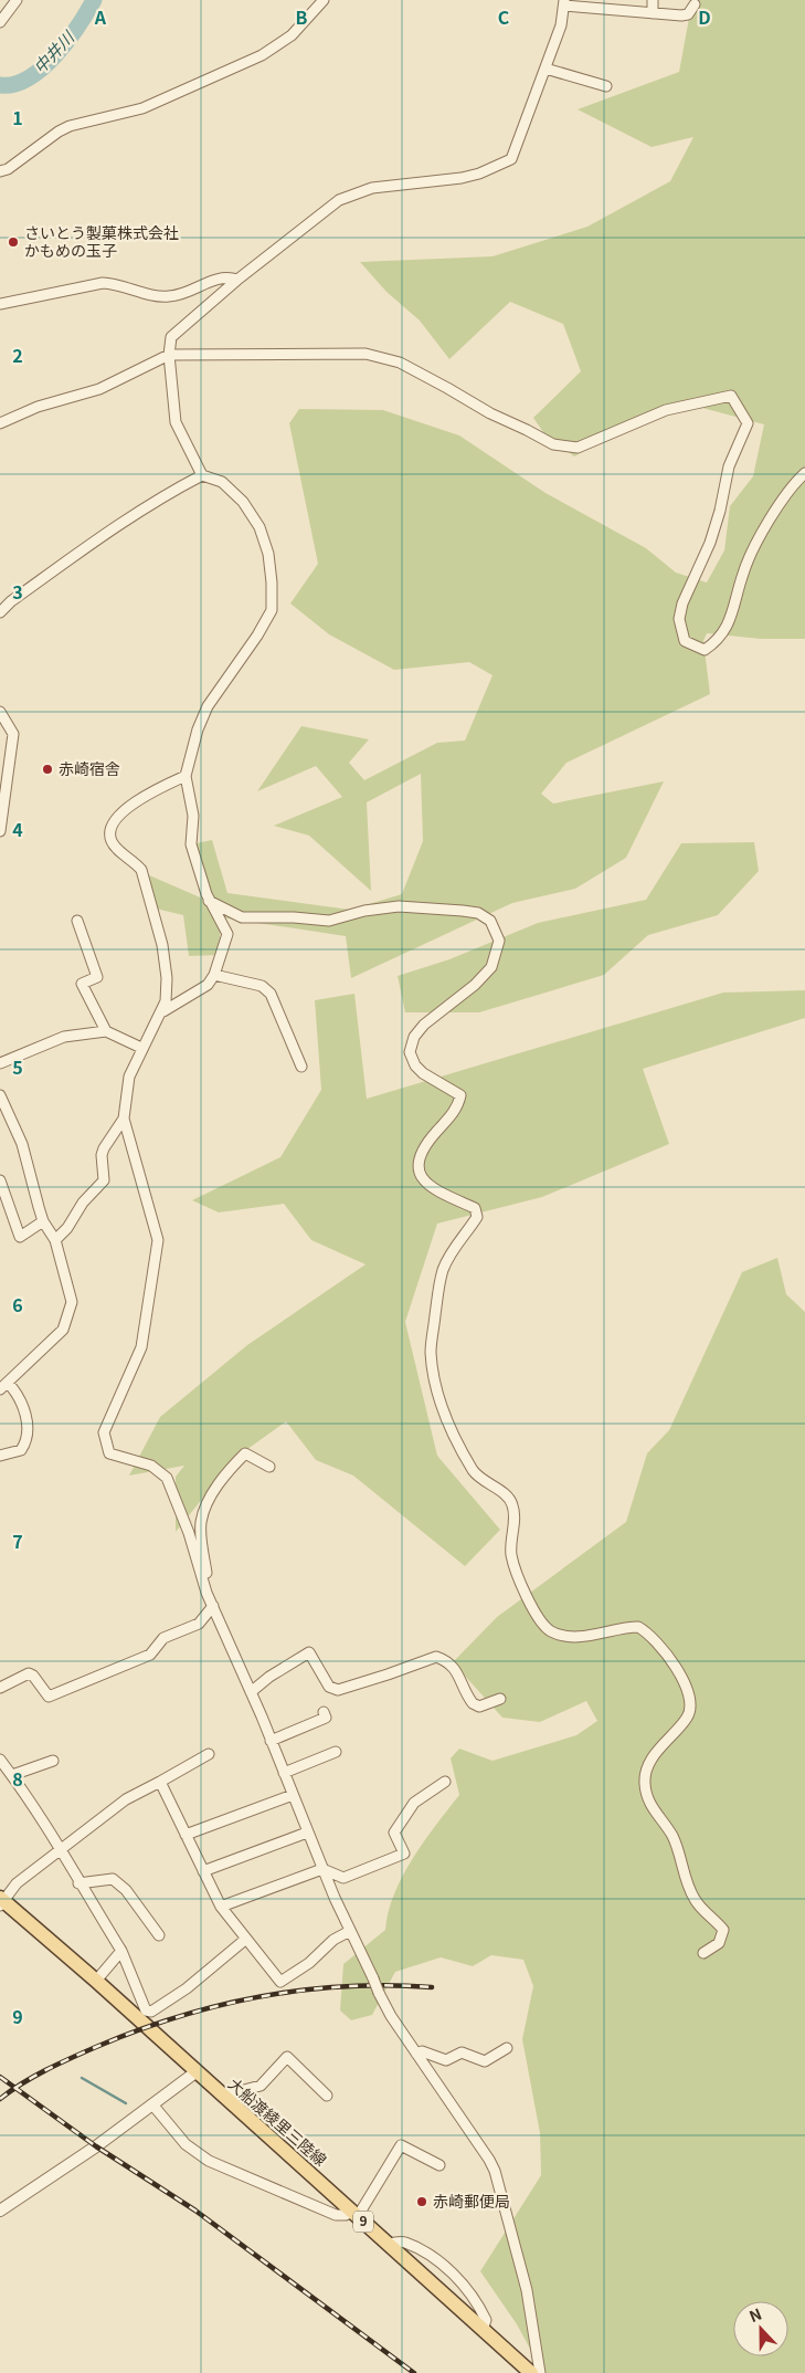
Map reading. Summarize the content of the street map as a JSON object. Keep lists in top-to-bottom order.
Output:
{
  "streets": {
    "main road": ["大船渡綾里三陸線", "9"]
  },
  "water": ["中井川"],
  "places": ["さいとう製菓株式会社 かもめの玉子", "赤崎宿舎", "赤崎郵便局"],
  "north": "top",
  "grid": {
    "columns": [
      "A",
      "B",
      "C",
      "D"
    ],
    "rows": [
      "1",
      "2",
      "3",
      "4",
      "5",
      "6",
      "7",
      "8",
      "9"
    ]
  }
}
